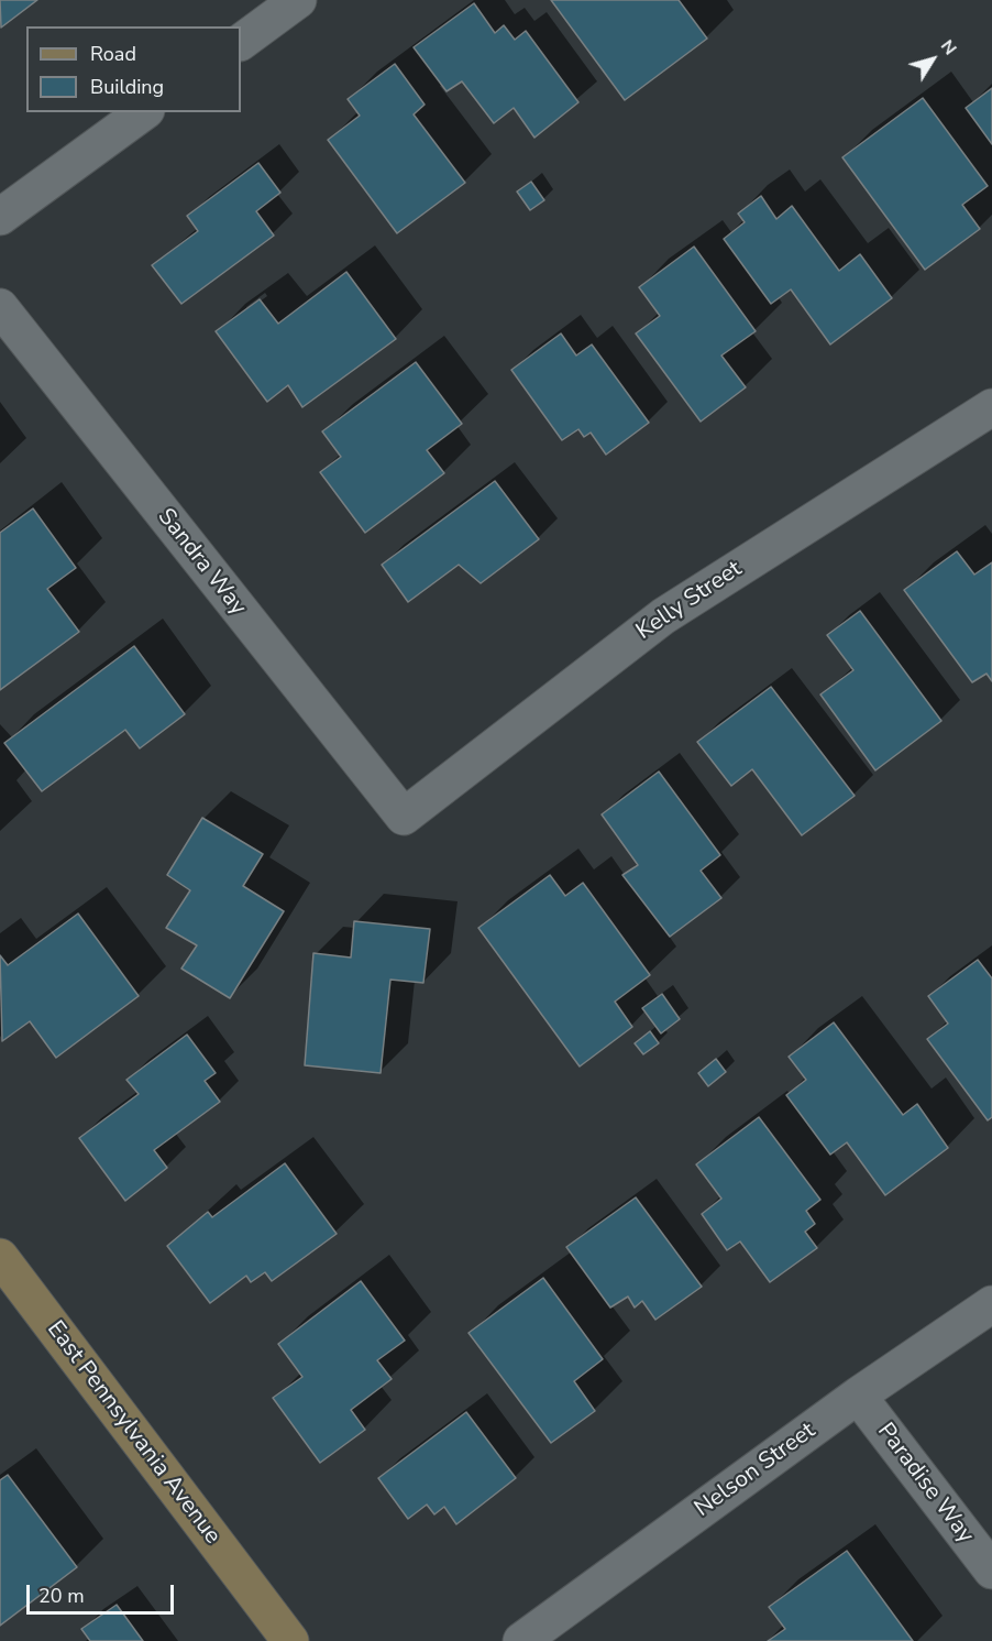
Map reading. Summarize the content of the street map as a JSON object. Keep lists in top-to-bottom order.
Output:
{
  "streets": {
    "street": [
      "Sandra Way",
      "Kelly Street",
      "East Pennsylvania Avenue",
      "Nelson Street",
      "Paradise Way"
    ]
  },
  "crossings": [
    ["Sandra Way", "Kelly Street"],
    ["Nelson Street", "Paradise Way"]
  ],
  "legend": ["Road", "Building"],
  "scale_bar": "20 m",
  "north": "top right"
}
